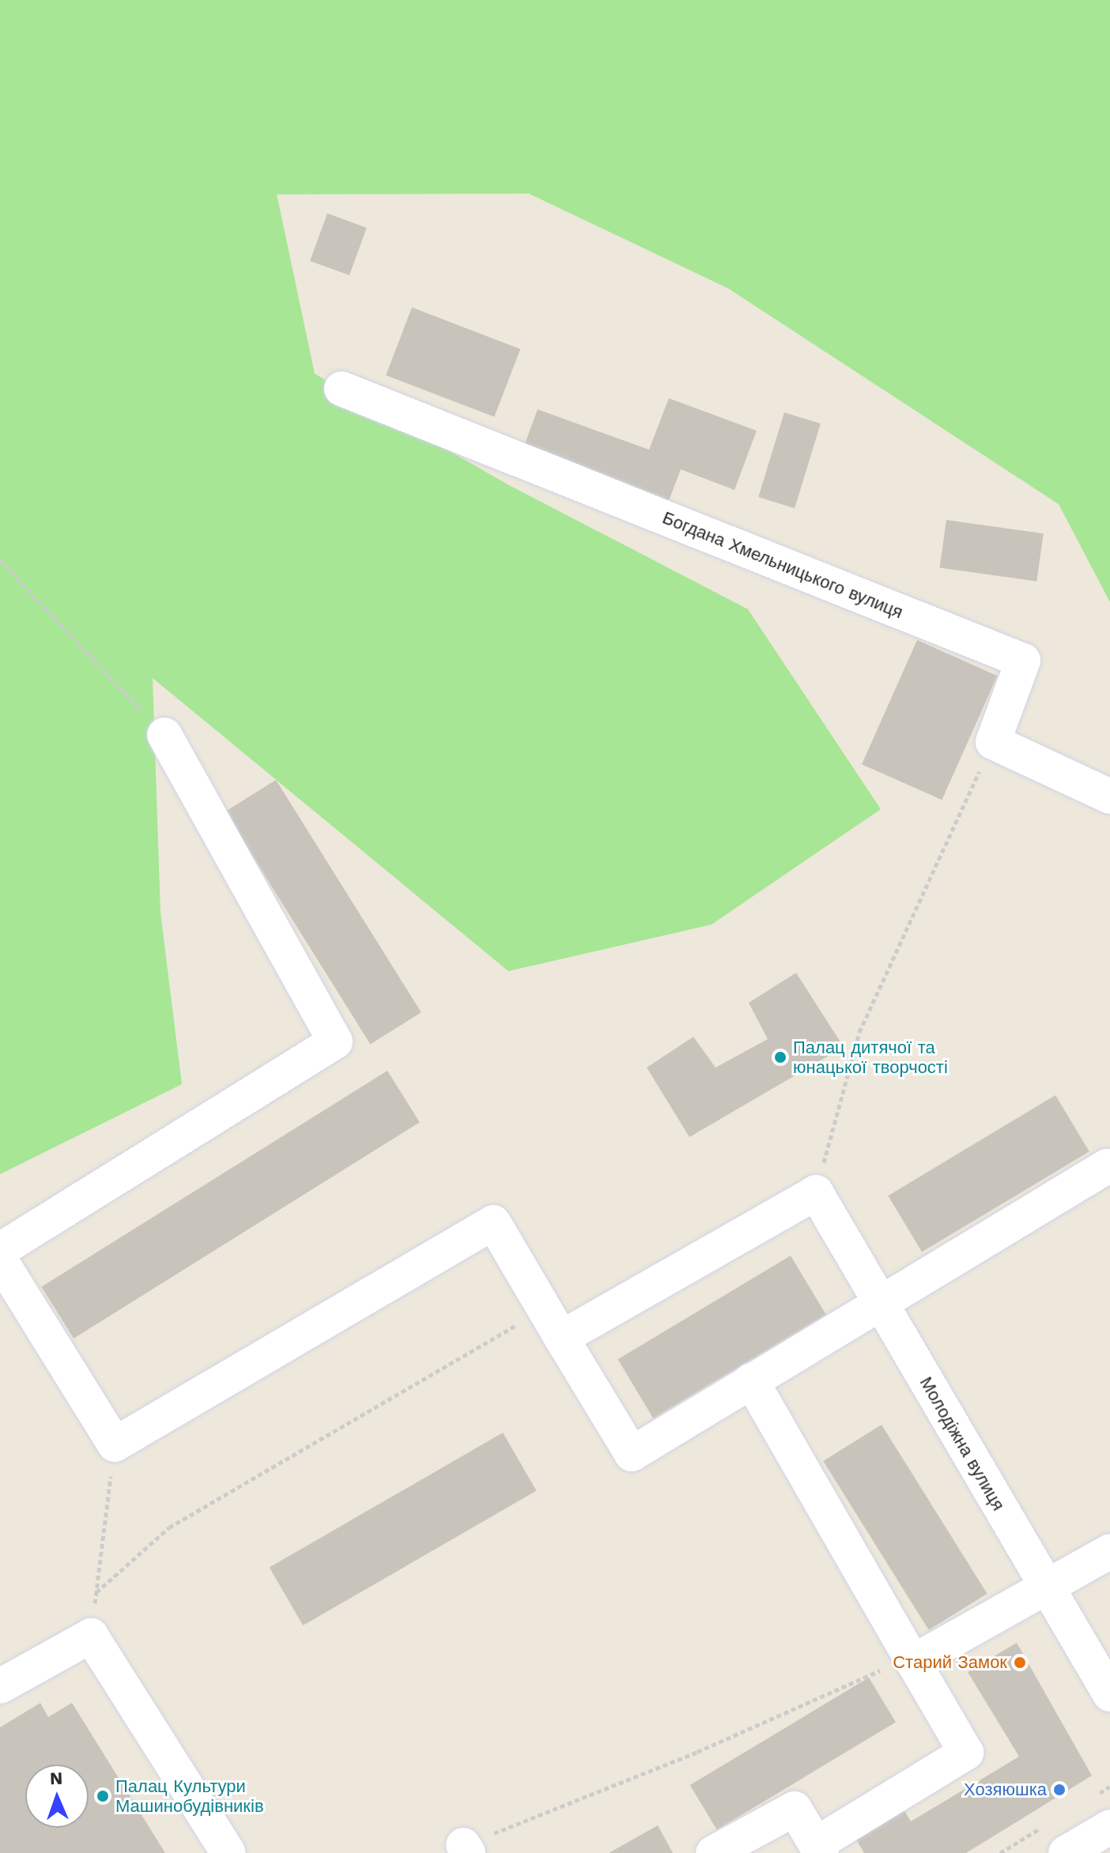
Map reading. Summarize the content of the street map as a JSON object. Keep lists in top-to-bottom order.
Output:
{
  "streets": {
    "street": ["Богдана Хмельницького вулиця", "Молодіжна вулиця"]
  },
  "places": [
    "Палац дитячої та юнацької творчості",
    "Старий Замок",
    "Хозяюшка",
    "Палац Культури Машинобудівників"
  ],
  "north": "top"
}
